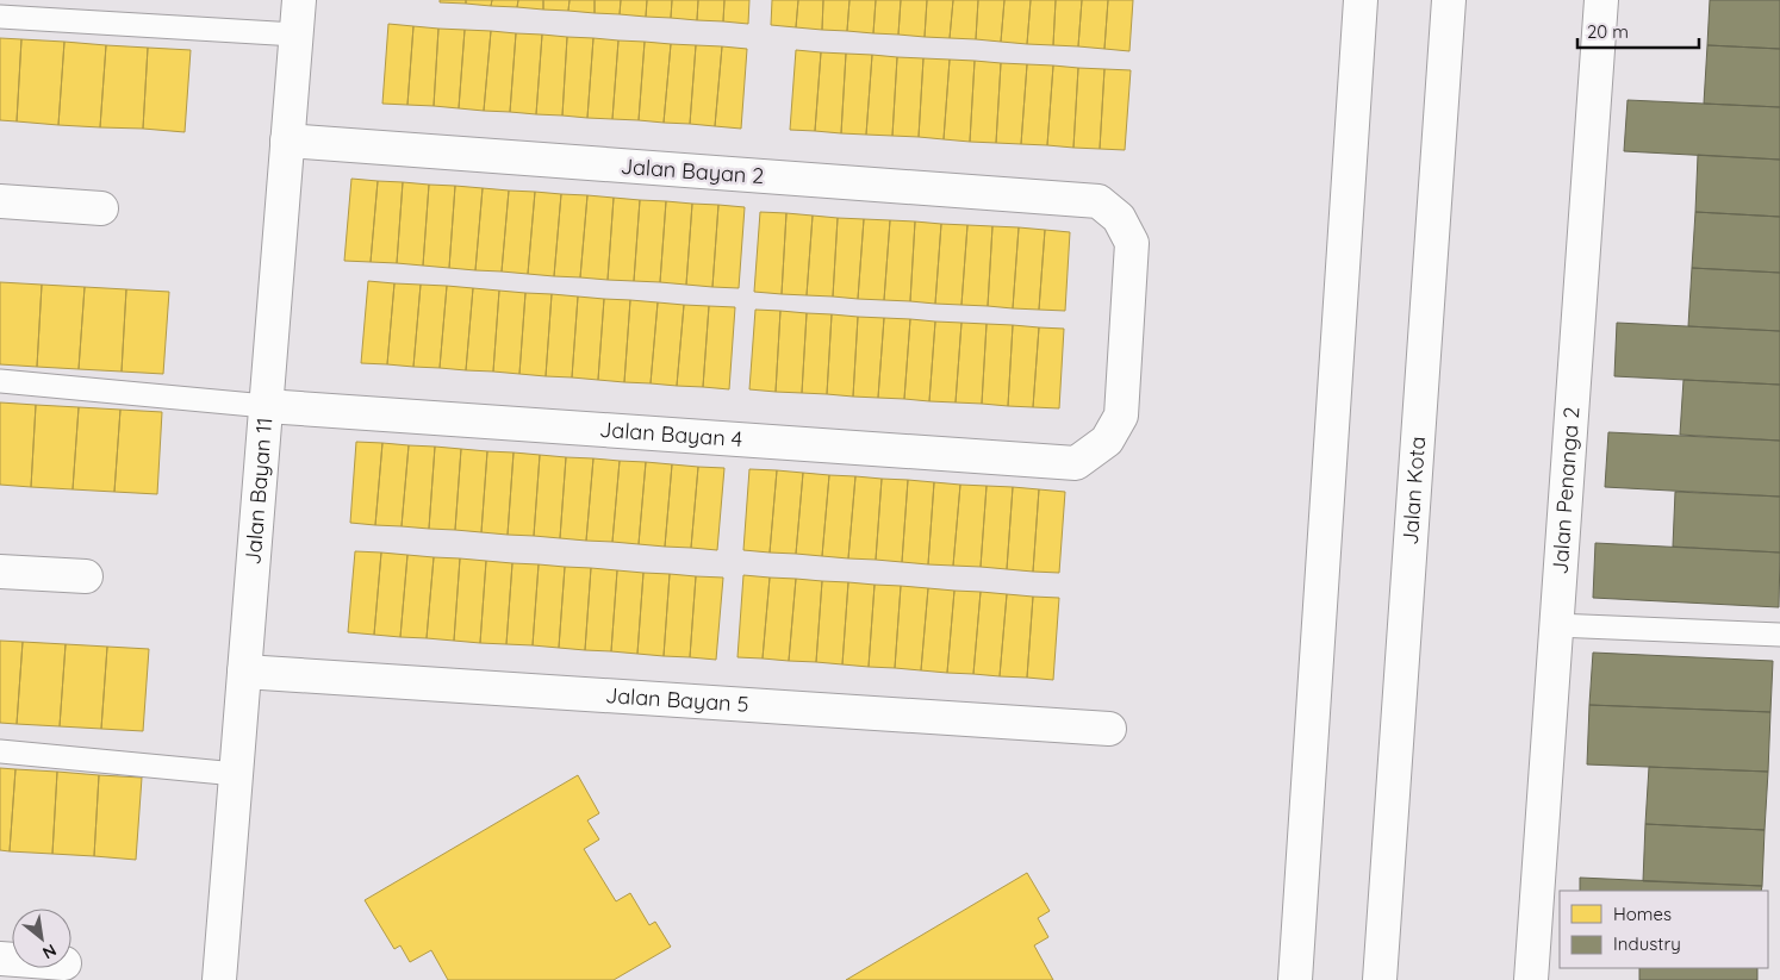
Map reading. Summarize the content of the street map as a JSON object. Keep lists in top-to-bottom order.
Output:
{
  "streets": {
    "street": [
      "Jalan Bayan 2",
      "Jalan Bayan 4",
      "Jalan Bayan 11",
      "Jalan Kota",
      "Jalan Penanga 2",
      "Jalan Bayan 5"
    ]
  },
  "crossings": [
    ["Jalan Bayan 2", "Jalan Bayan 4"],
    ["Jalan Bayan 2", "Jalan Bayan 11"],
    ["Jalan Bayan 4", "Jalan Bayan 11"],
    ["Jalan Bayan 11", "Jalan Bayan 5"]
  ],
  "legend": ["Homes", "Industry"],
  "scale_bar": "20 m",
  "north": "bottom right"
}
